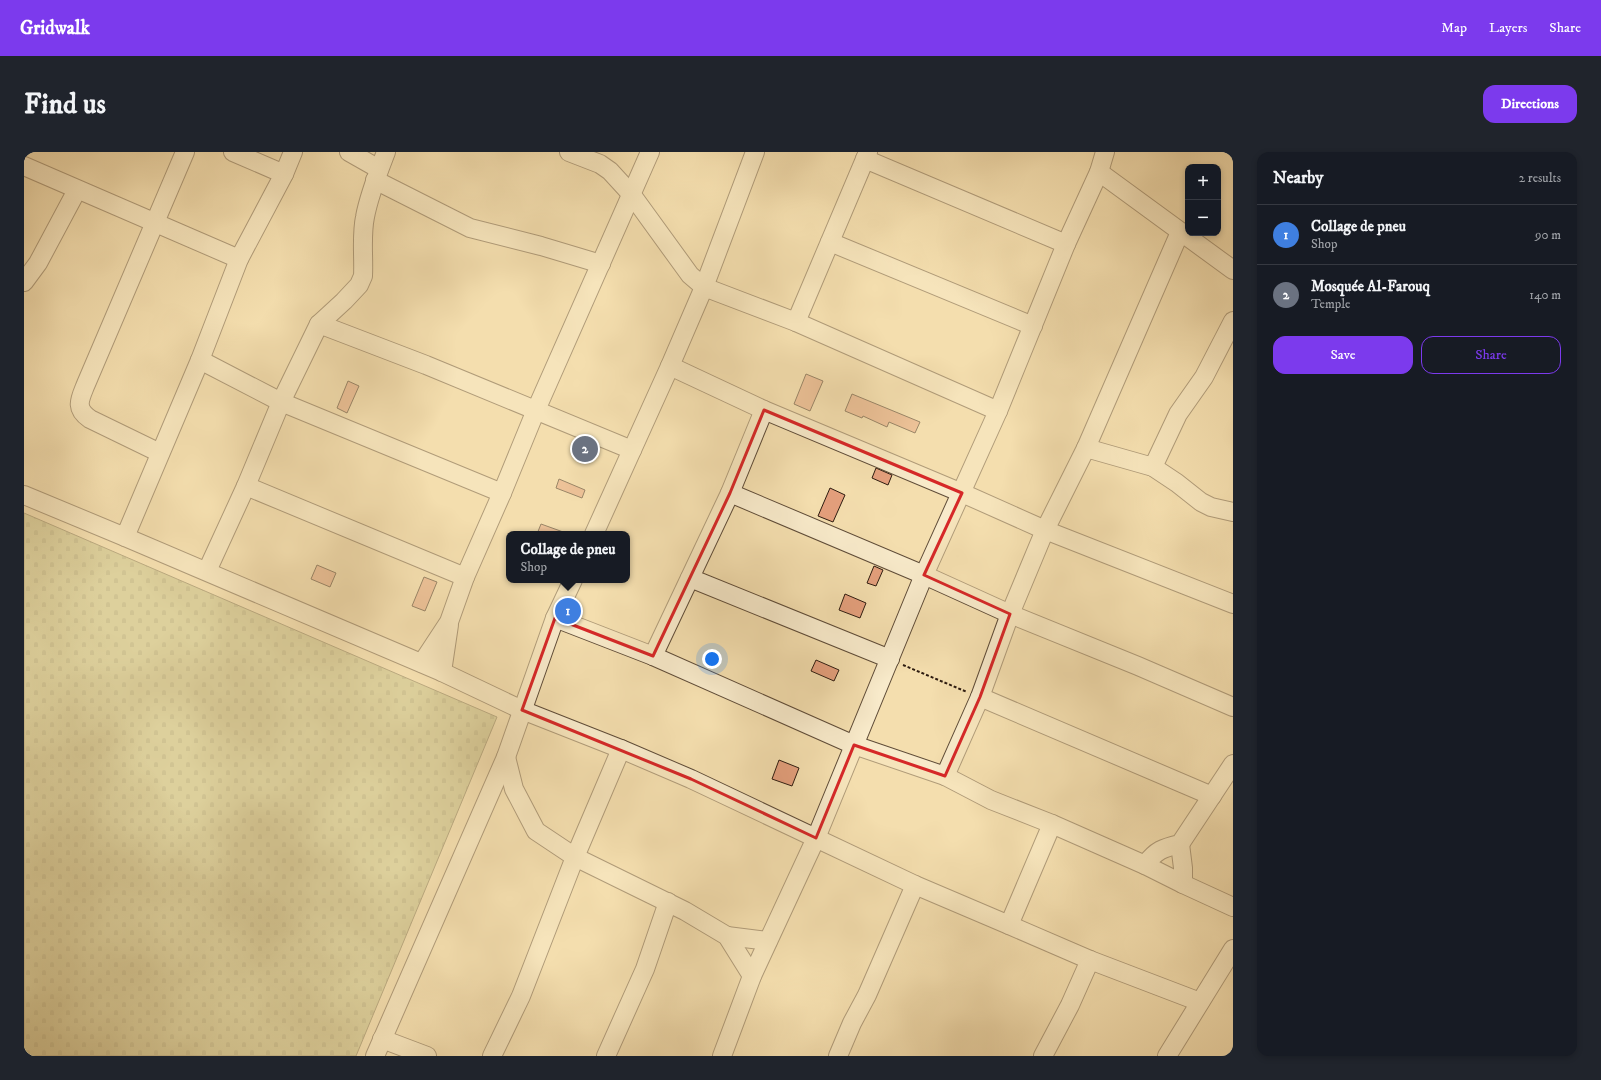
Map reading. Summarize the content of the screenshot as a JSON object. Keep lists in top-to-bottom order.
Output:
{
  "page": {
    "header": "Gridwalk",
    "nav": ["Map", "Layers", "Share"],
    "buttons": [
      "Directions",
      ["Save", "Share"]
    ],
    "title": "Find us",
    "heading": ["Nearby", "2 results"],
    "map_buttons": ["+", "−"],
    "list": [
      {
        "mark": "1",
        "name": "Collage de pneu",
        "note": "Shop",
        "value": "90 m"
      },
      {
        "mark": "2",
        "name": "Mosquée Al-Farouq",
        "note": "Temple",
        "value": "140 m"
      }
    ],
    "pins": ["2", "1"],
    "popup": ["Collage de pneu", "Shop"]
  }
}
